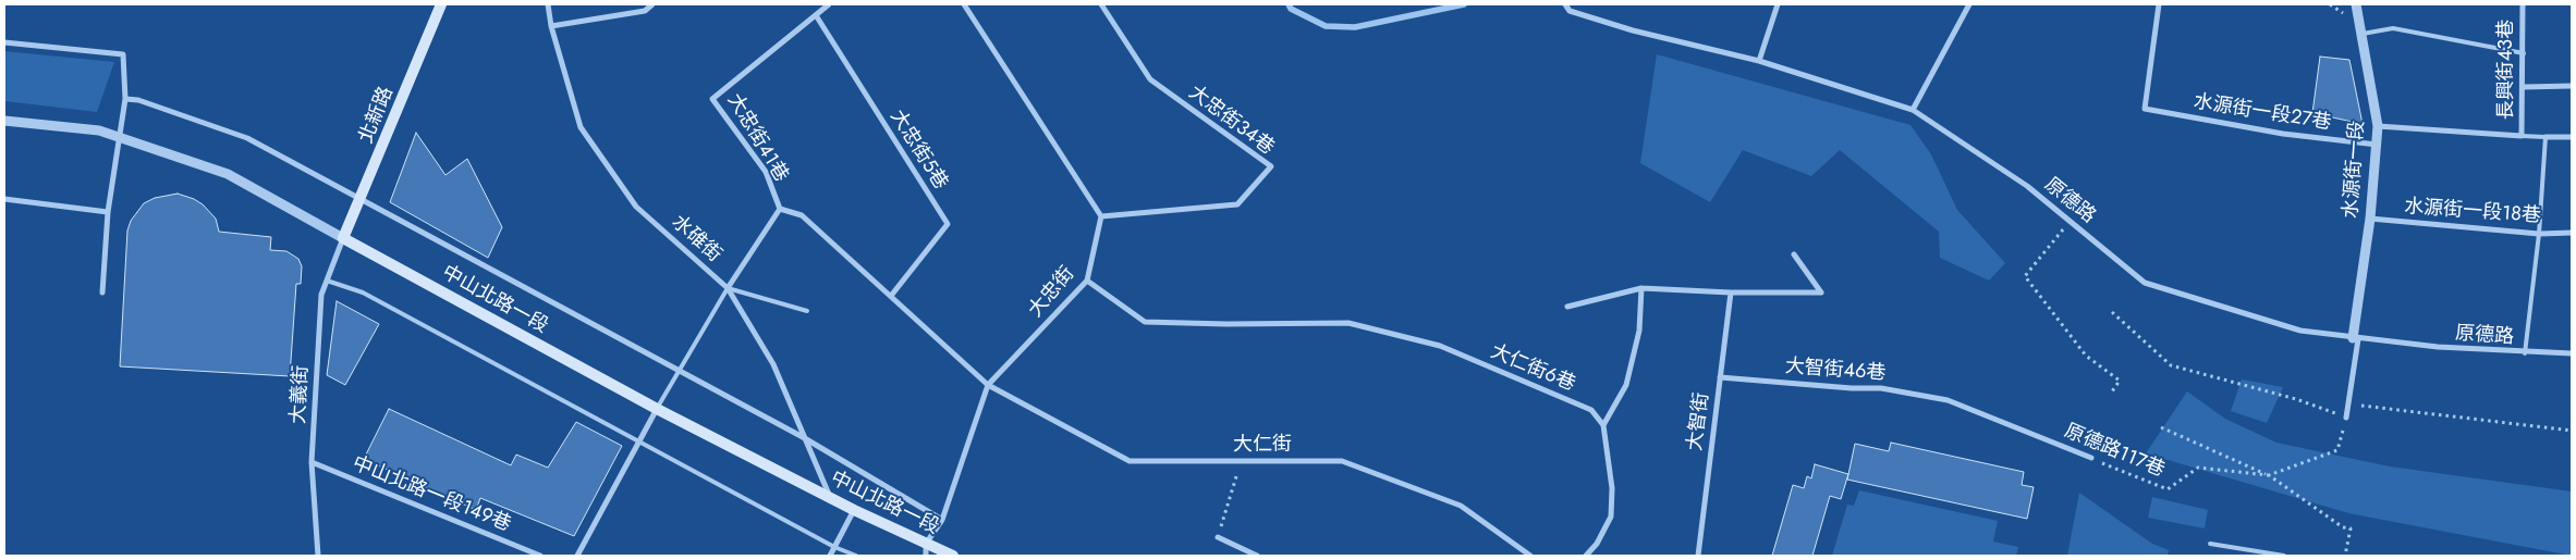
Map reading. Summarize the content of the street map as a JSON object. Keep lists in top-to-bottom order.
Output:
{
  "streets": {
    "main road": ["北新路", "中山北路一段"],
    "street": [
      "長興街43巷",
      "水源街一段27巷",
      "大忠街34巷",
      "大忠街41巷",
      "大忠街5巷",
      "水源街一段",
      "原德路",
      "水源街一段18巷",
      "水碓街",
      "大忠街",
      "大仁街6巷",
      "大智街46巷",
      "大義街",
      "大智街",
      "大仁街",
      "原德路117巷",
      "中山北路一段149巷"
    ]
  },
  "crossings": [
    ["水源街一段27巷", "水源街一段"],
    ["北新路", "中山北路一段"],
    ["北新路", "大義街"],
    ["大忠街34巷", "大忠街"],
    ["大忠街41巷", "大忠街5巷"],
    ["水源街一段", "原德路"],
    ["水源街一段", "水源街一段18巷"],
    ["水碓街", "中山北路一段"],
    ["大忠街", "中山北路一段"],
    ["大忠街", "大仁街6巷"],
    ["大忠街", "大仁街"],
    ["中山北路一段", "大義街"],
    ["大智街46巷", "大智街"],
    ["大智街46巷", "原德路117巷"],
    ["大義街", "中山北路一段149巷"]
  ]
}
